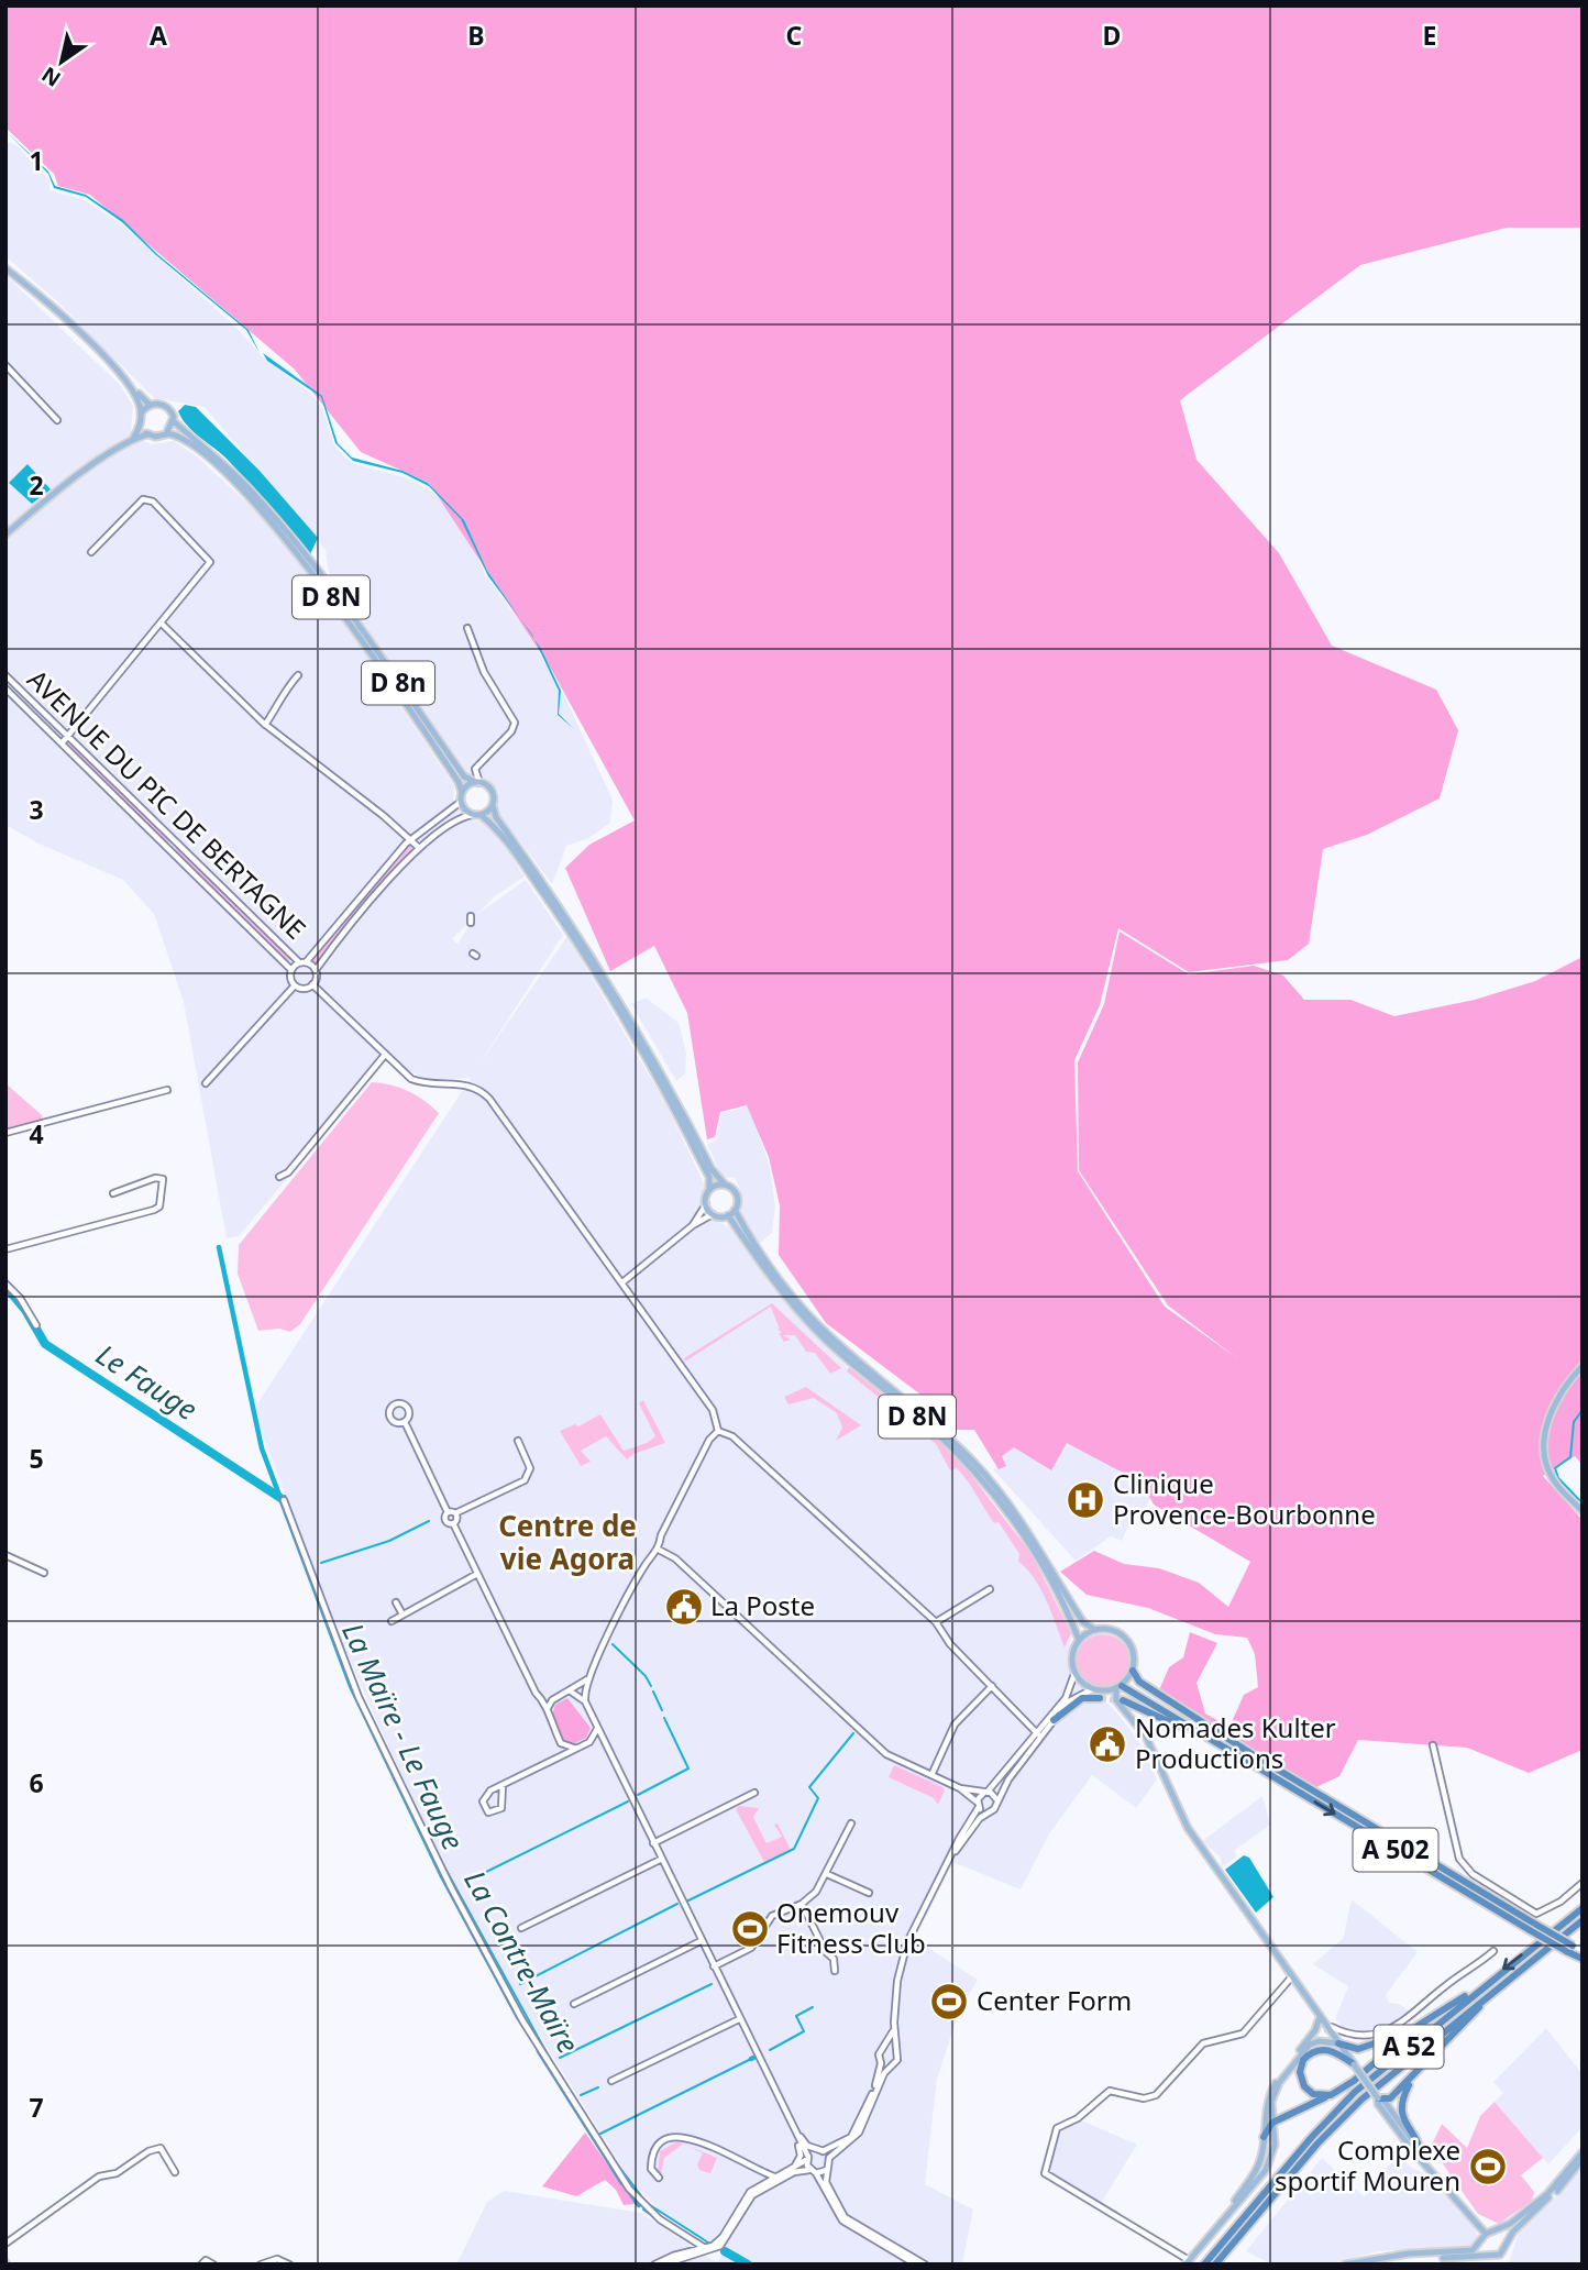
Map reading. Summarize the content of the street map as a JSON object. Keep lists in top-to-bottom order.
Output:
{
  "streets": {
    "highway": ["A 502", "A 52"],
    "main road": ["D 8N", "D 8n"],
    "street": ["AVENUE DU PIC DE BERTAGNE"]
  },
  "crossings": [
    ["D 8N", "D 8n"],
    ["D 8N", "A 502"]
  ],
  "districts": ["Centre de vie Agora"],
  "water": ["Le Fauge", "La Maïre - Le Fauge", "La Contre-Maïre"],
  "places": {
    "hospital": ["Clinique Provence-Bourbonne"],
    "public building": ["La Poste", "Nomades Kulter Productions"],
    "sports": ["Onemouv Fitness Club", "Center Form", "Complexe sportif Mouren"]
  },
  "north": "bottom left",
  "grid": {
    "columns": [
      "A",
      "B",
      "C",
      "D",
      "E"
    ],
    "rows": [
      "1",
      "2",
      "3",
      "4",
      "5",
      "6",
      "7"
    ]
  }
}
